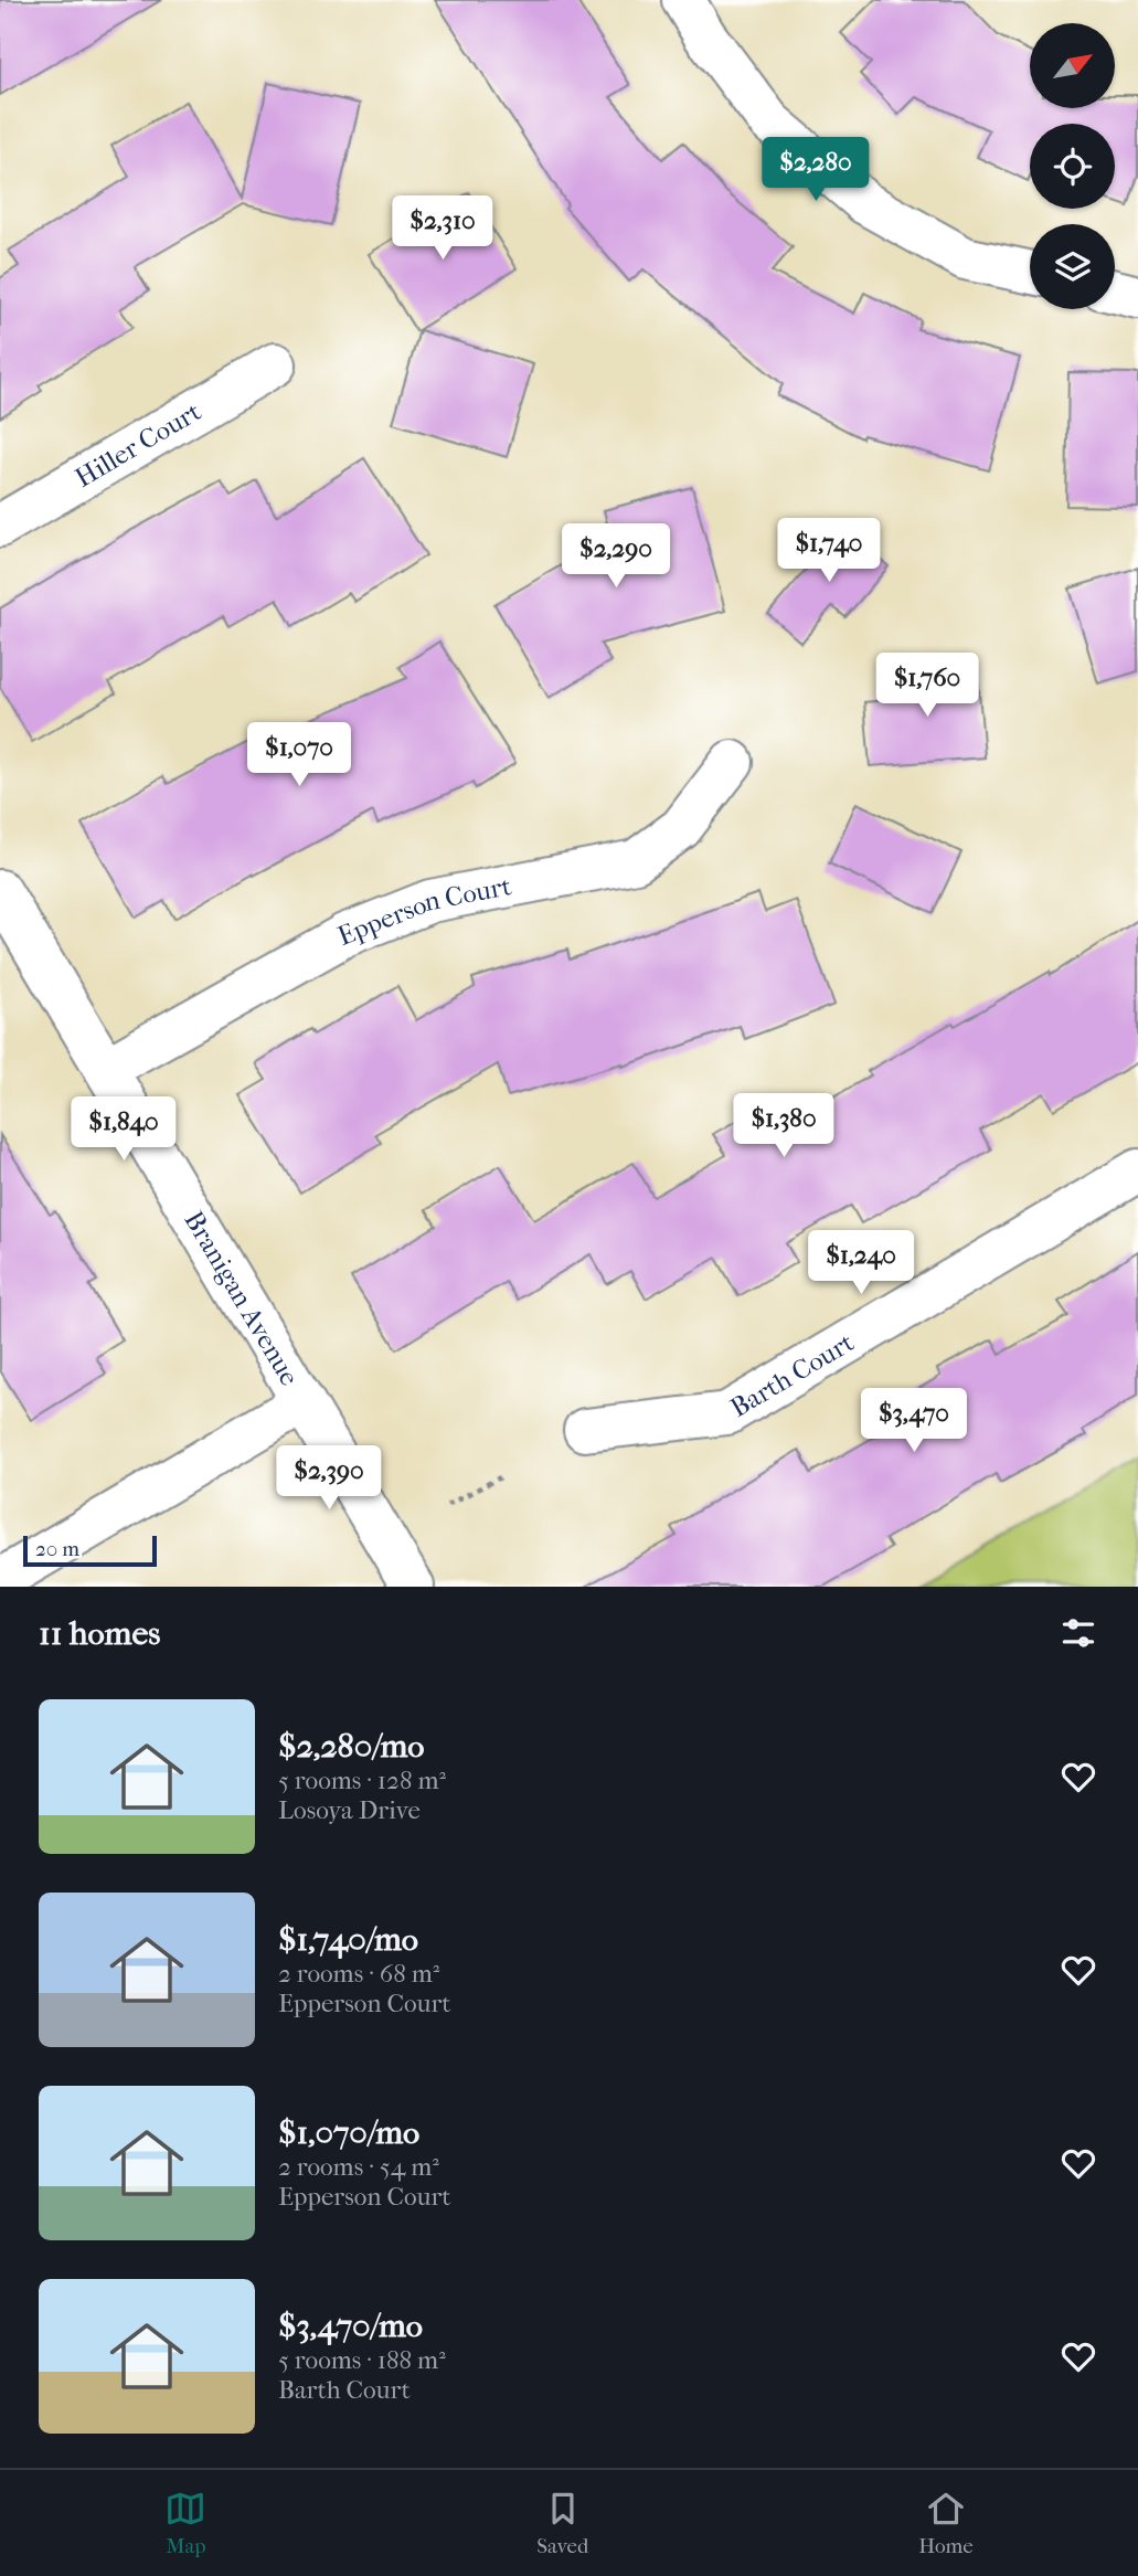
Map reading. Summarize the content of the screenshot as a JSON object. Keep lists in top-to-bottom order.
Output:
{
  "streets": {
    "street": [
      "Hiller Court",
      "Epperson Court",
      "Branigan Avenue",
      "Barth Court"
    ]
  },
  "crossings": [
    ["Epperson Court", "Branigan Avenue"]
  ],
  "scale_bar": "20 m",
  "north": "top right",
  "page": {
    "price": [
      "$2,280",
      "$2,310",
      "$1,740",
      "$2,290",
      "$1,760",
      "$1,070",
      "$1,380",
      "$1,840",
      "$1,240",
      "$3,470",
      "$2,390"
    ],
    "scale": "20 m",
    "heading": "11 homes",
    "list": [
      {
        "name": "$2,280/mo",
        "note": "5 rooms · 128 m² · Losoya Drive"
      },
      {
        "name": "$1,740/mo",
        "note": "2 rooms · 68 m² · Epperson Court"
      },
      {
        "name": "$1,070/mo",
        "note": "2 rooms · 54 m² · Epperson Court"
      },
      {
        "name": "$3,470/mo",
        "note": "5 rooms · 188 m² · Barth Court"
      }
    ],
    "tabs": ["Map", "Saved", "Home"]
  }
}
